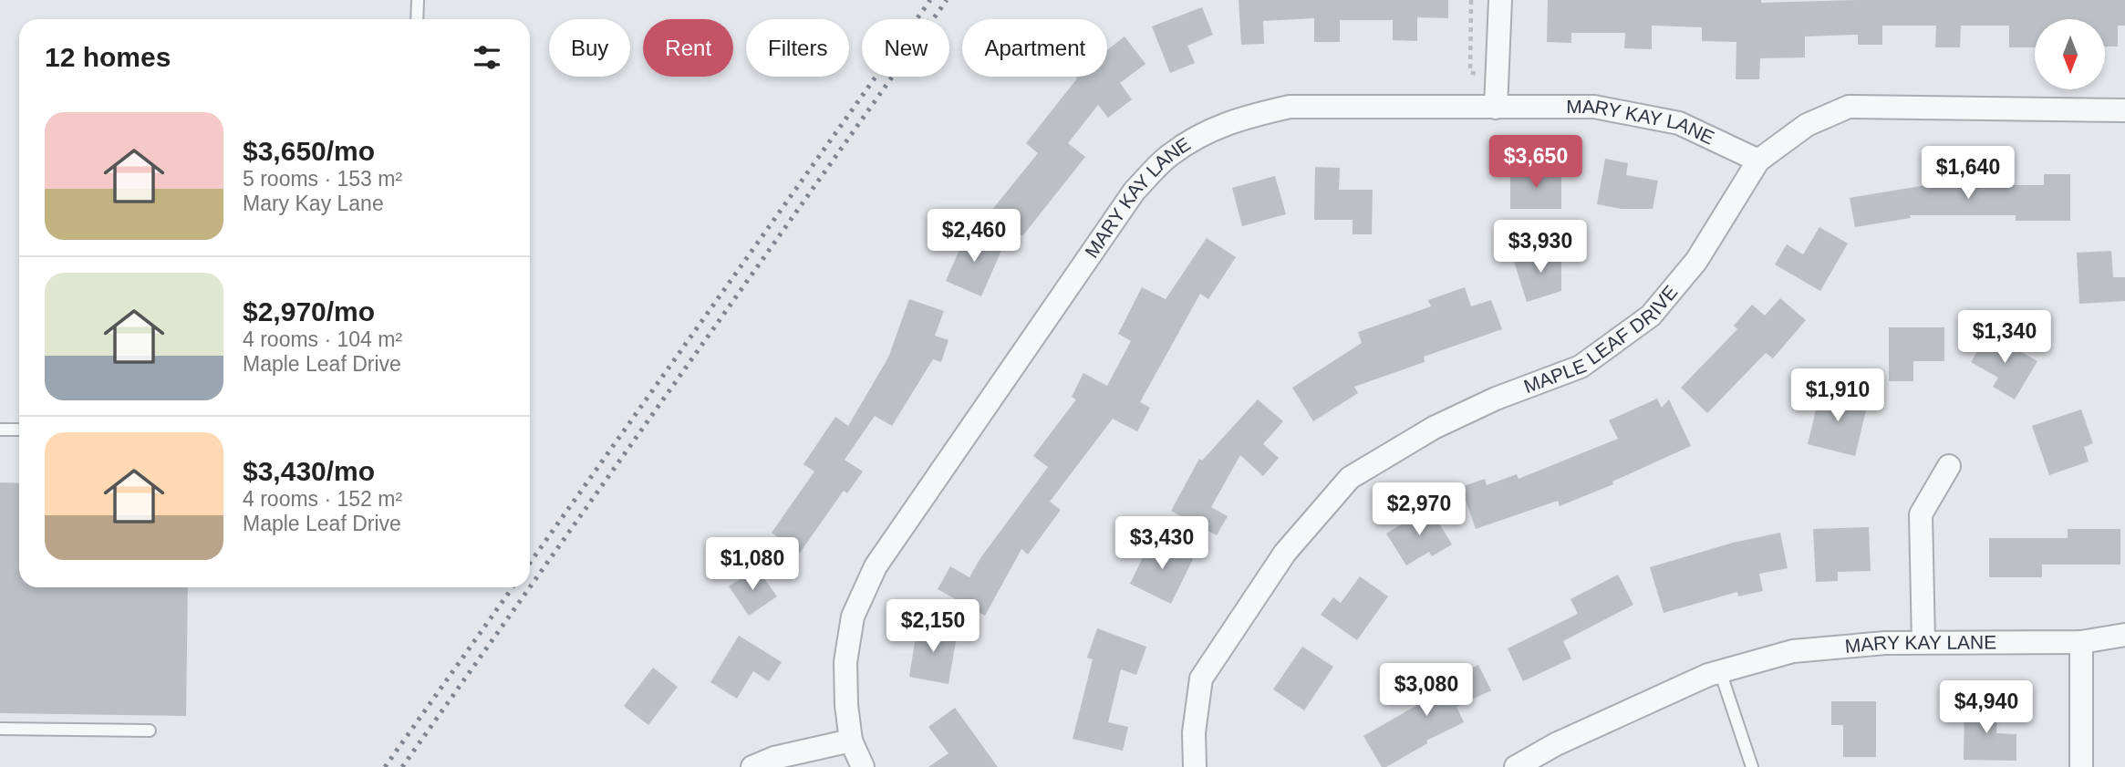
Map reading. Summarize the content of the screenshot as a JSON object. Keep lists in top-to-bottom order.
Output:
{
  "streets": {
    "street": ["MARY KAY LANE", "MAPLE LEAF DRIVE"]
  },
  "crossings": [
    ["MARY KAY LANE", "MAPLE LEAF DRIVE"]
  ],
  "north": "bottom",
  "page": {
    "chip": [
      "Buy",
      "Rent",
      "Filters",
      "New",
      "Apartment"
    ],
    "heading": "12 homes",
    "list": [
      {
        "name": "$3,650/mo",
        "note": "5 rooms · 153 m² · Mary Kay Lane"
      },
      {
        "name": "$2,970/mo",
        "note": "4 rooms · 104 m² · Maple Leaf Drive"
      },
      {
        "name": "$3,430/mo",
        "note": "4 rooms · 152 m² · Maple Leaf Drive"
      }
    ],
    "price": [
      "$3,650",
      "$1,640",
      "$2,460",
      "$3,930",
      "$1,340",
      "$1,910",
      "$2,970",
      "$3,430",
      "$1,080",
      "$2,150",
      "$3,080",
      "$4,940"
    ]
  }
}
